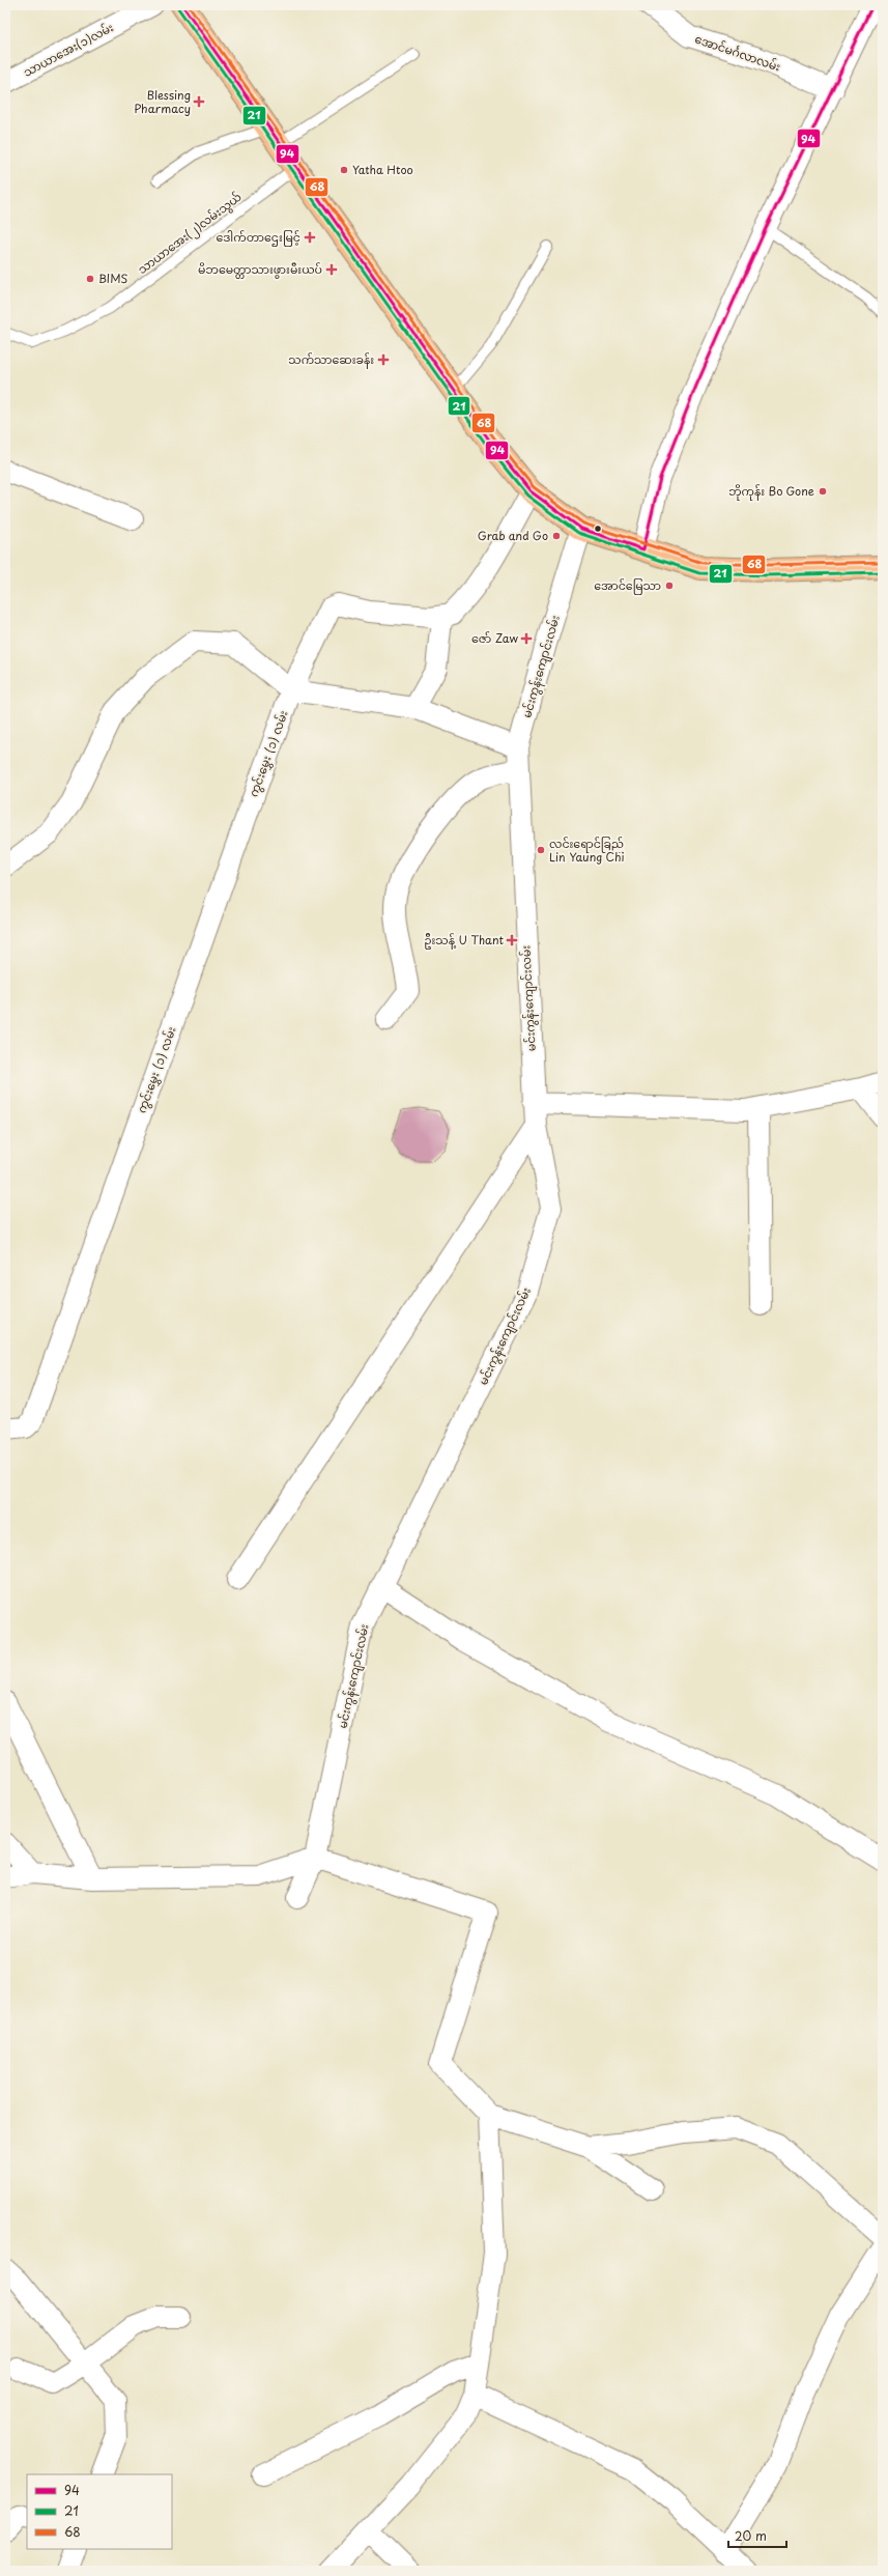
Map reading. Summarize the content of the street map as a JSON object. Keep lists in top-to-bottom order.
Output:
{
  "streets": {
    "street": [
      "သာယာအေး(၁)လမ်း",
      "အောင်မင်္ဂလာလမ်း",
      "မင်းကွန်းကျောင်းလမ်း",
      "ကွင်းမွှေး (၁) လမ်း"
    ],
    "lane": ["သာယာအေး(၂)လမ်းသွယ်"]
  },
  "places": {
    "health": [
      "Blessing Pharmacy",
      "ဒေါက်တာဌေးမြင့်",
      "မိဘမေတ္တာသားဖွားမီးယပ်",
      "သက်သာဆေးခန်း",
      "ဇော် Zaw",
      "ဦးသန့် U Thant"
    ],
    "other": [
      "Yatha Htoo",
      "BIMS",
      "ဘိုကုန်း Bo Gone",
      "Grab and Go",
      "အောင်မြေသာ",
      "လင်းရောင်ခြည် Lin Yaung Chi"
    ]
  },
  "lines": ["transit line 94", "transit line 68", "transit line 21"],
  "legend": ["94", "21", "68"],
  "scale_bar": "20 m"
}
